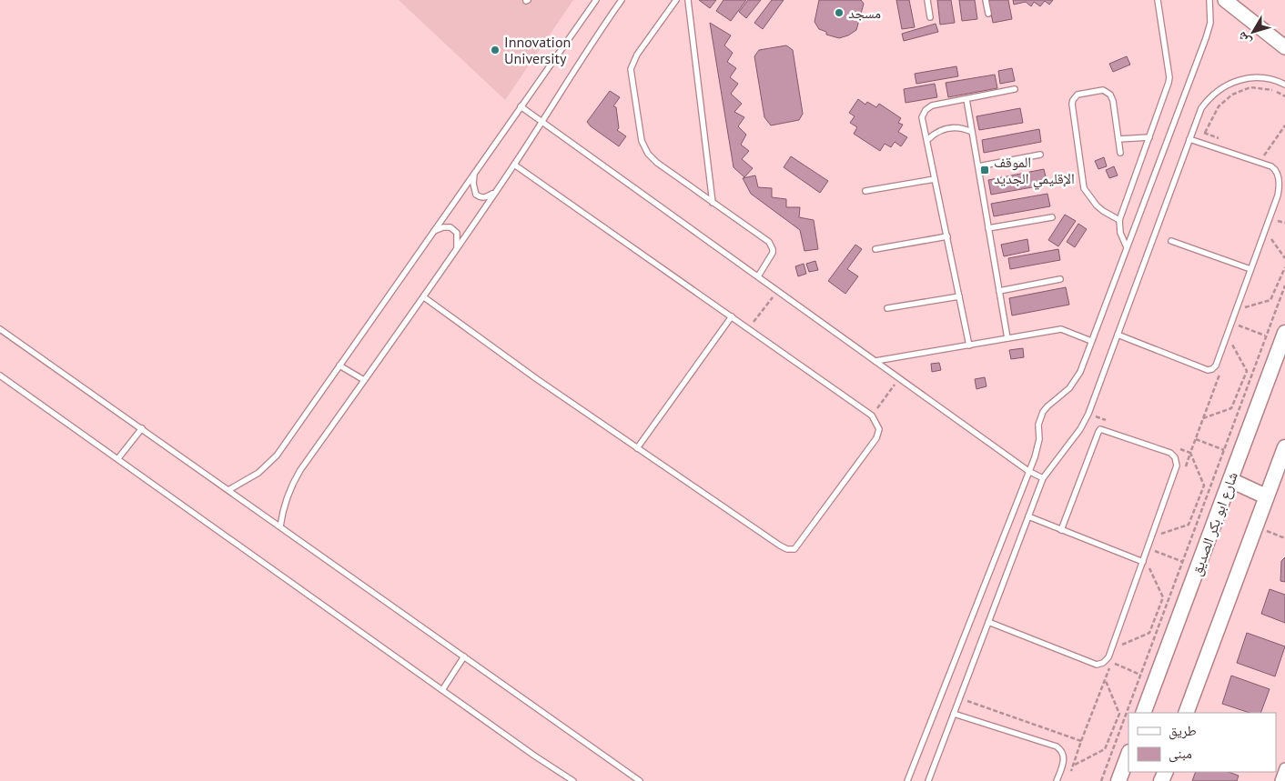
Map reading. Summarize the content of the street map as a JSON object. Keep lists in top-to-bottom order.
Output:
{
  "streets": {
    "main road": ["شارع ابو بكر الصديق"]
  },
  "places": {
    "other": ["مسجد", "Innovation University"],
    "transit": ["الموقف الإقليمي الجديد"]
  },
  "legend": ["طريق", "مبنى"],
  "north": "bottom left"
}
